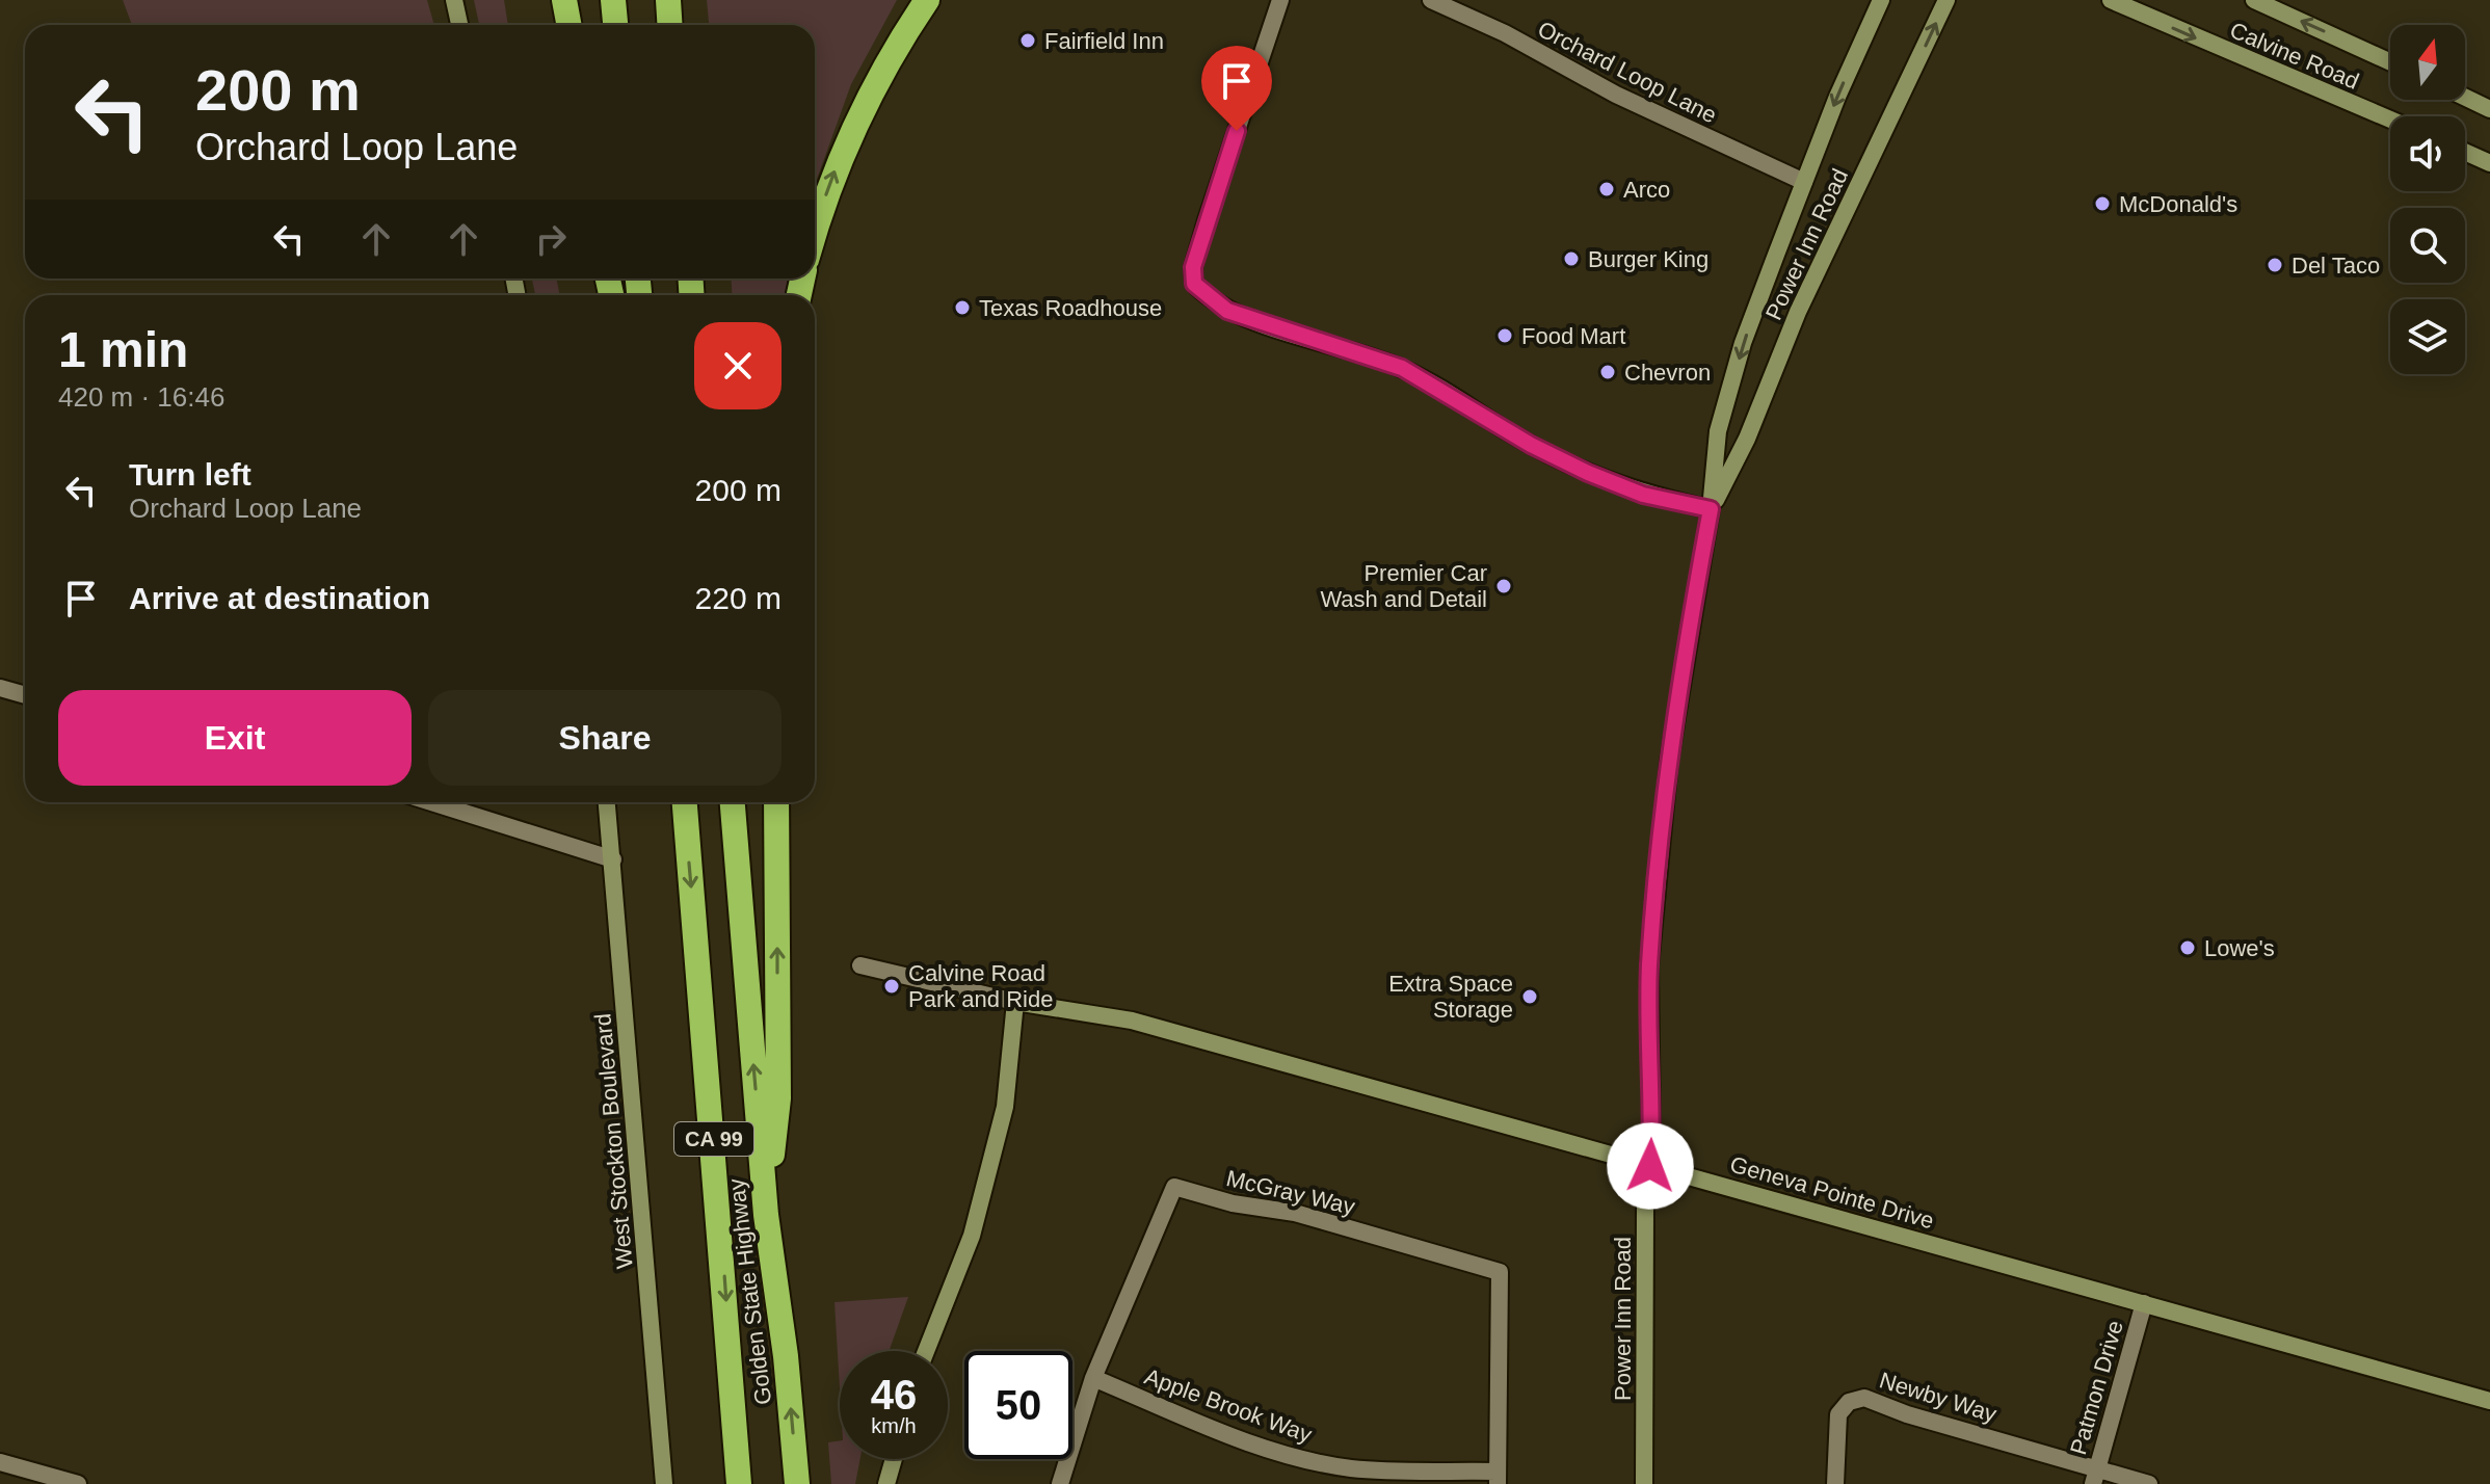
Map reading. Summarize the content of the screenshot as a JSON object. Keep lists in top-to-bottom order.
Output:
{
  "streets": {
    "highway": ["CA 99", "Golden State Highway"],
    "street": [
      "Calvine Road",
      "Orchard Loop Lane",
      "Power Inn Road",
      "West Stockton Boulevard",
      "McGray Way",
      "Geneva Pointe Drive",
      "Patmon Drive",
      "Newby Way",
      "Apple Brook Way"
    ]
  },
  "crossings": [
    ["Orchard Loop Lane", "Power Inn Road"],
    ["Power Inn Road", "Geneva Pointe Drive"],
    ["McGray Way", "Apple Brook Way"],
    ["Geneva Pointe Drive", "Patmon Drive"],
    ["Patmon Drive", "Newby Way"]
  ],
  "places": [
    "Fairfield Inn",
    "Arco",
    "McDonald's",
    "Burger King",
    "Del Taco",
    "Texas Roadhouse",
    "Food Mart",
    "Chevron",
    "Premier Car Wash and Detail",
    "Lowe's",
    "Calvine Road Park and Ride",
    "Extra Space Storage"
  ],
  "north": "top",
  "page": {
    "turn": ["200 m", "Orchard Loop Lane"],
    "heading": ["1 min", "420 m · 16:46"],
    "list": [
      {
        "name": "Turn left",
        "note": "Orchard Loop Lane",
        "value": "200 m"
      },
      {
        "name": "Arrive at destination",
        "value": "220 m"
      }
    ],
    "buttons": ["Exit", "Share"],
    "speed": "46 km/h",
    "limit": "50"
  }
}
